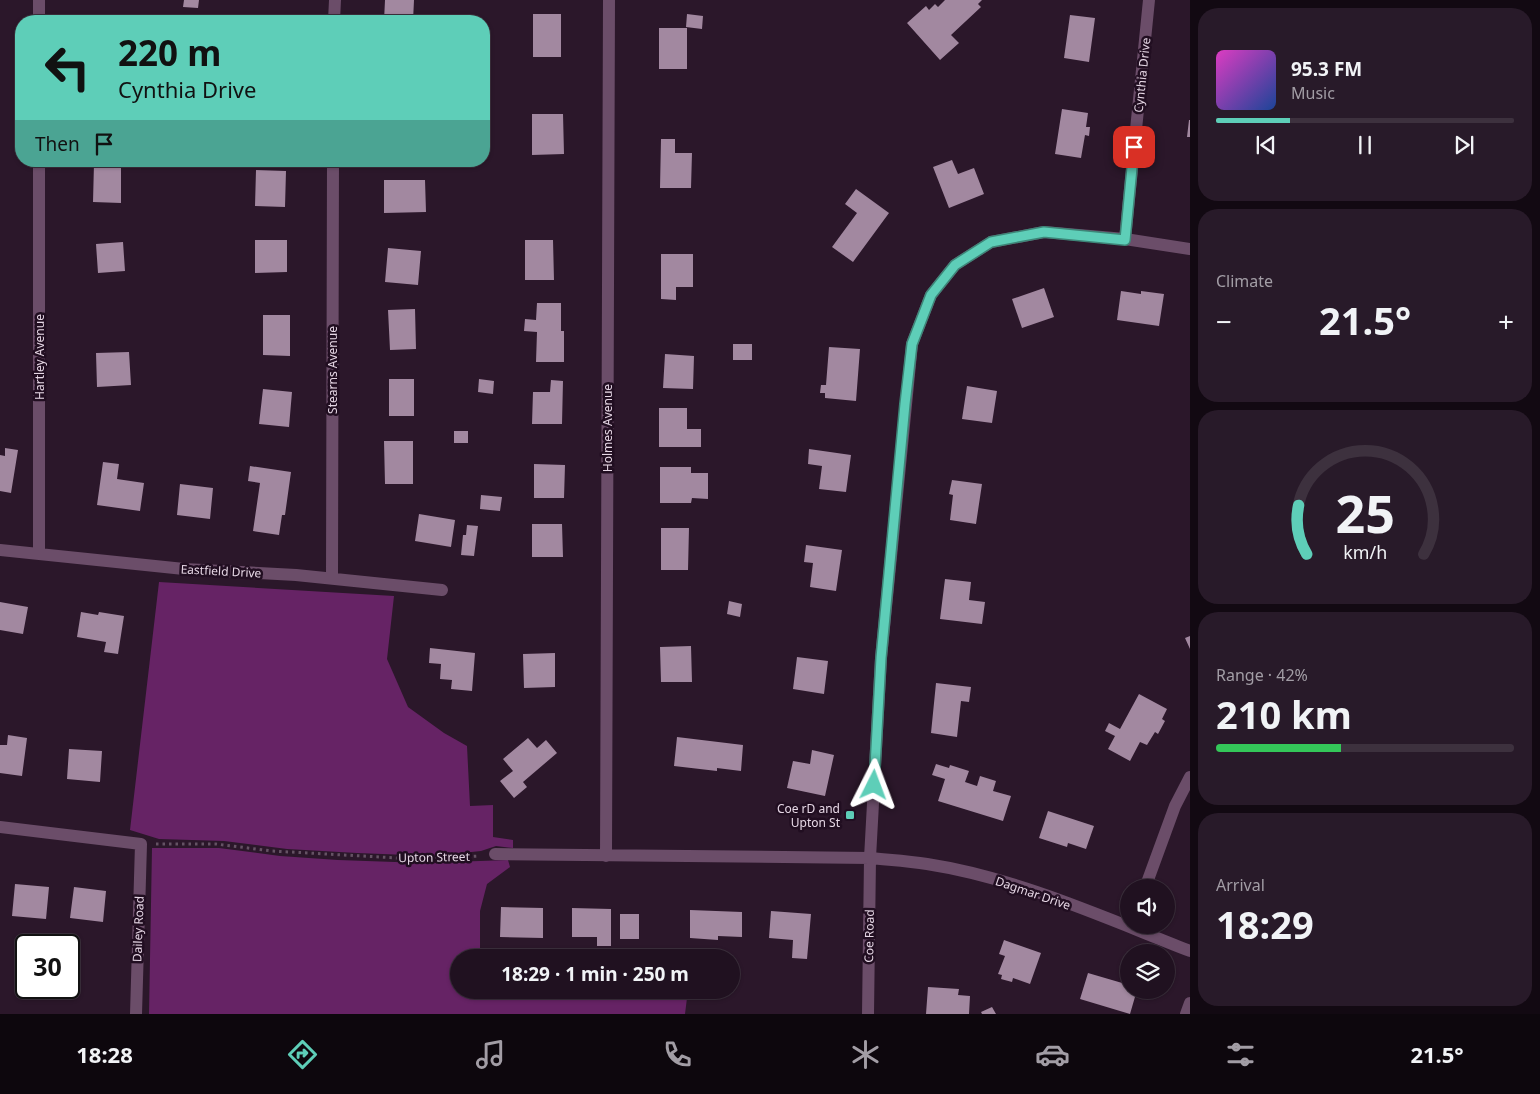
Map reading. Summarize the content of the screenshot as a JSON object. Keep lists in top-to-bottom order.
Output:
{
  "streets": {
    "street": [
      "Cynthia Drive",
      "Hartley Avenue",
      "Stearns Avenue",
      "Holmes Avenue",
      "Eastfield Drive",
      "Dagmar Drive",
      "Dailey Road",
      "Coe Road"
    ],
    "path": ["Upton Street"]
  },
  "crossings": [
    ["Cynthia Drive", "Coe Road"],
    ["Hartley Avenue", "Eastfield Drive"],
    ["Stearns Avenue", "Eastfield Drive"],
    ["Upton Street", "Dailey Road"],
    ["Dagmar Drive", "Coe Road"]
  ],
  "places": {
    "transit": ["Coe rD and Upton St"]
  },
  "page": {
    "turn": ["220 m", "Cynthia Drive"],
    "song": ["95.3 FM", "Music"],
    "then": "Then",
    "tile": [
      "Climate",
      ["Range · 42%", "210 km"],
      ["Arrival", "18:29"]
    ],
    "heat": ["−", "21.5°", "+"],
    "limit": "30",
    "trip": "18:29 · 1 min · 250 m",
    "tabs": ["18:28", "21.5°"],
    "gauge": ["25", "km/h"]
  }
}
